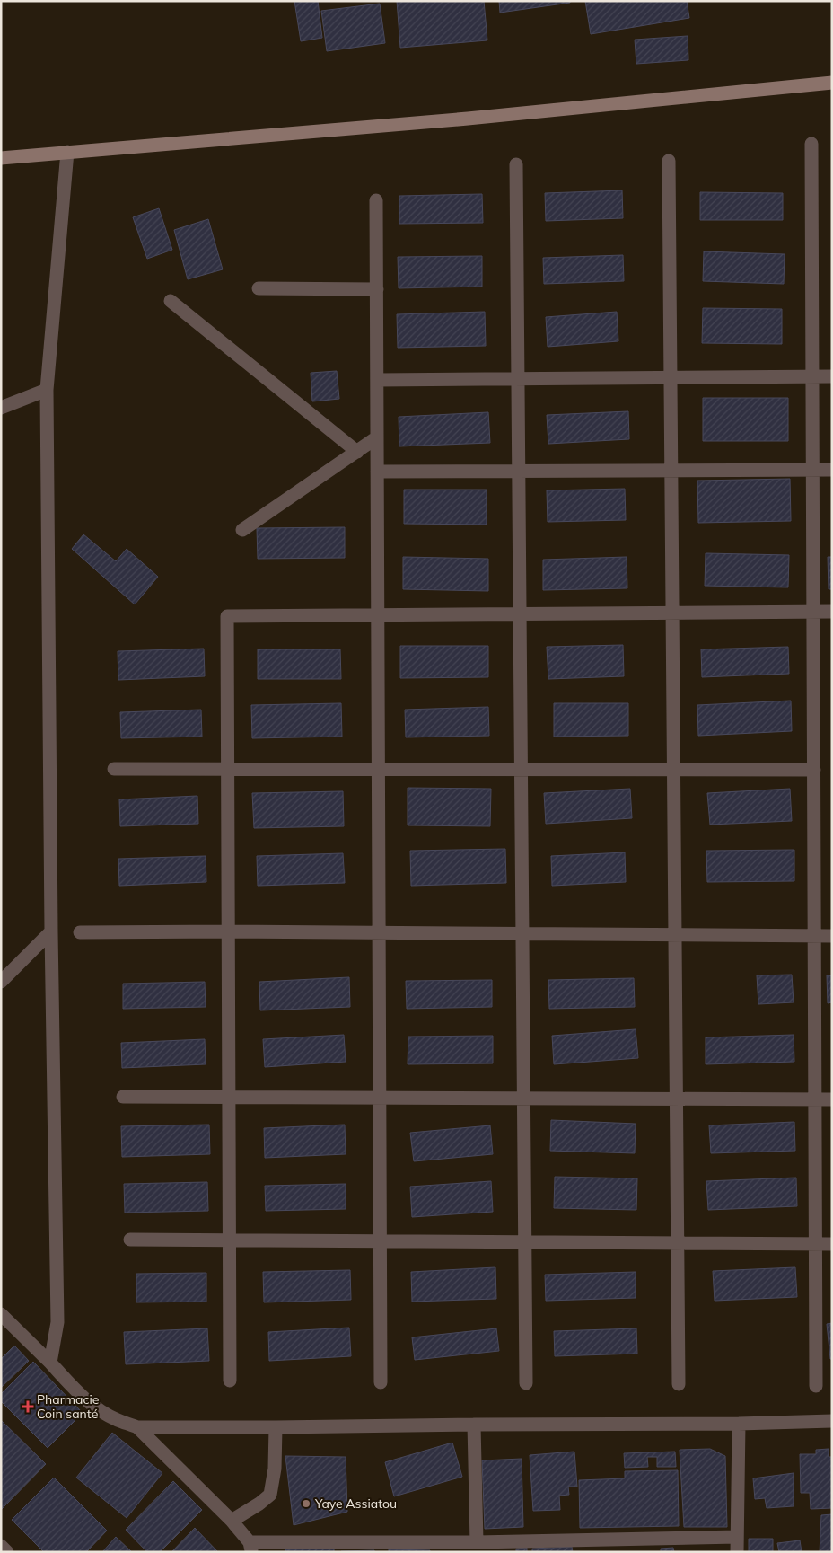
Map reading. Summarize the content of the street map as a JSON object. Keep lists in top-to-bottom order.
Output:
{
  "places": {
    "health": ["Pharmacie Coin santé"],
    "other": ["Yaye Assiatou"]
  }
}
